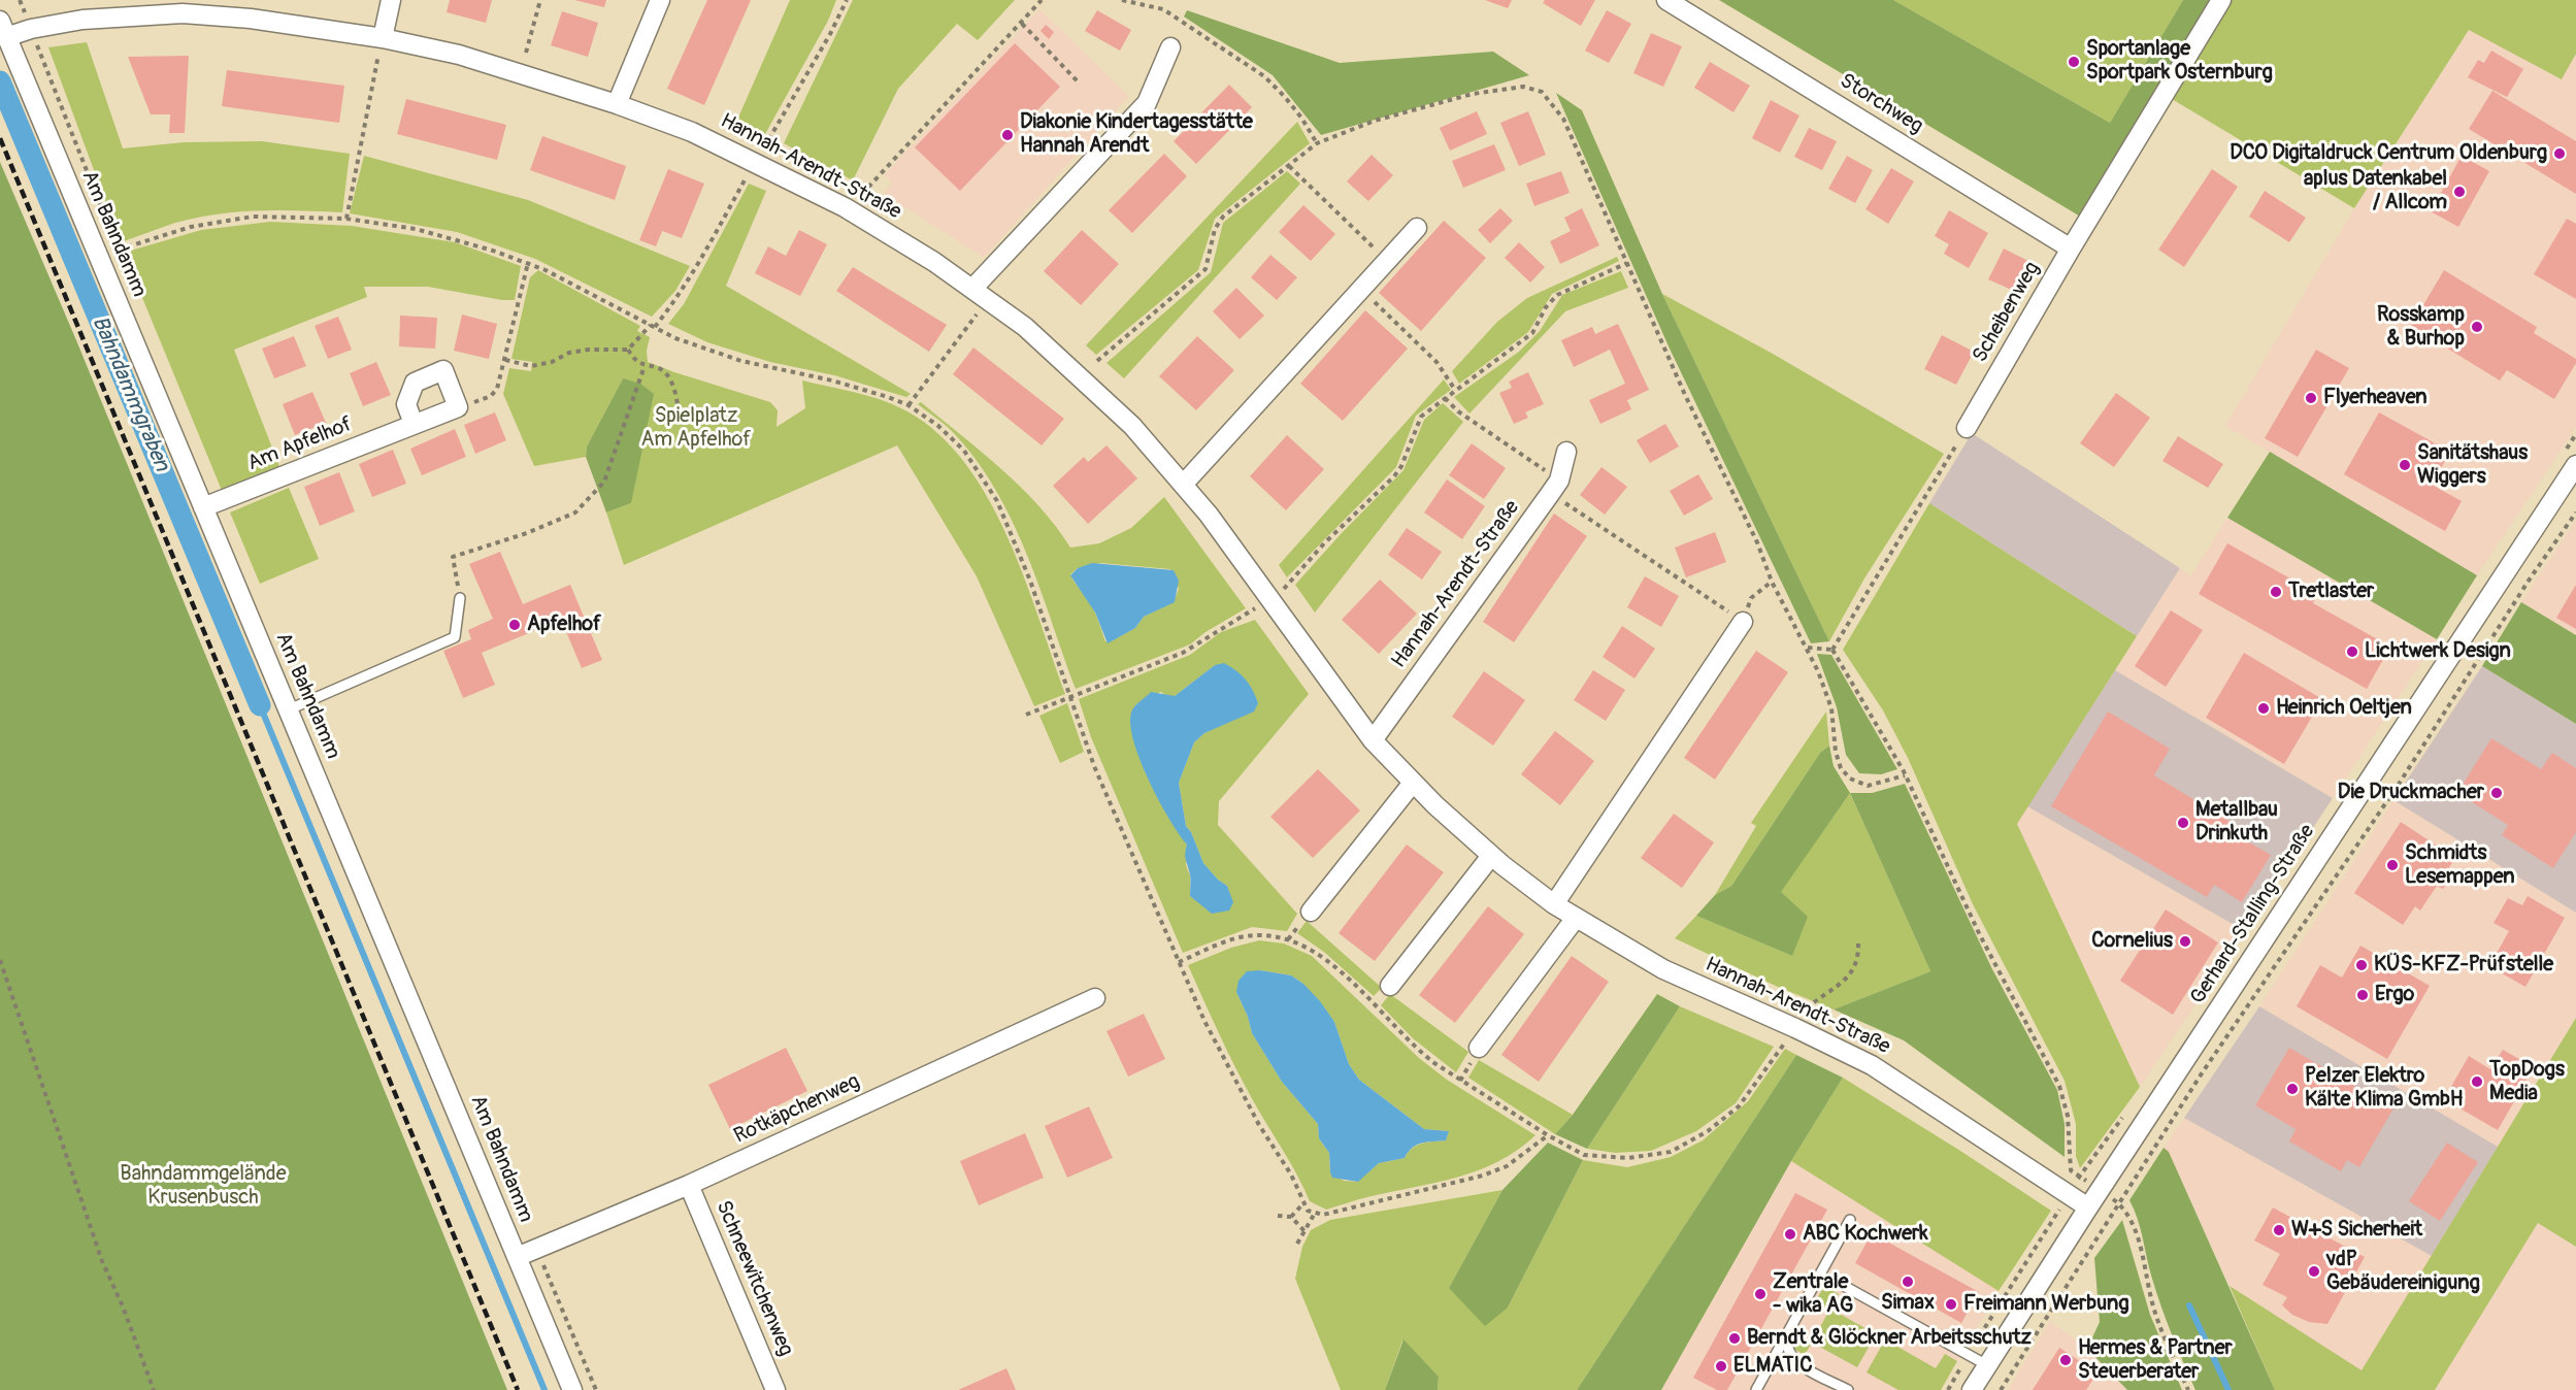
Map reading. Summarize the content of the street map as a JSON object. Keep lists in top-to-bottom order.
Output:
{
  "streets": {
    "street": [
      "Storchweg",
      "Hannah-Arendt-Straße",
      "Am Bahndamm",
      "Scheibenweg",
      "Am Apfelhof",
      "Gerhard-Stalling-Straße",
      "Rotkäpchenweg",
      "Schneewitchenweg"
    ]
  },
  "crossings": [
    ["Storchweg", "Scheibenweg"],
    ["Hannah-Arendt-Straße", "Am Bahndamm"],
    ["Hannah-Arendt-Straße", "Gerhard-Stalling-Straße"],
    ["Am Bahndamm", "Am Apfelhof"],
    ["Am Bahndamm", "Rotkäpchenweg"],
    ["Rotkäpchenweg", "Schneewitchenweg"]
  ],
  "water": ["Bahndammgraben"],
  "parks": ["Spielplatz Am Apfelhof", "Bahndammgelände Krusenbusch"],
  "places": [
    "Sportanlage Sportpark Osternburg",
    "Diakonie Kindertagesstätte Hannah Arendt",
    "DCO Digitaldruck Centrum Oldenburg",
    "aplus Datenkabel / Allcom",
    "Rosskamp & Burhop",
    "Flyerheaven",
    "Sanitätshaus Wiggers",
    "Tretlaster",
    "Apfelhof",
    "Lichtwerk Design",
    "Heinrich Oeltjen",
    "Die Druckmacher",
    "Metallbau Drinkuth",
    "Schmidts Lesemappen",
    "Cornelius",
    "KÜS-KFZ-Prüfstelle",
    "Ergo",
    "TopDogs Media",
    "Pelzer Elektro Kälte Klima GmbH",
    "W+S Sicherheit",
    "ABC Kochwerk",
    "vdP Gebäudereinigung",
    "Simax",
    "Zentrale - wika AG",
    "Freimann Werbung",
    "Berndt & Glöckner Arbeitsschutz",
    "Hermes & Partner Steuerberater",
    "ELMATIC"
  ]
}
